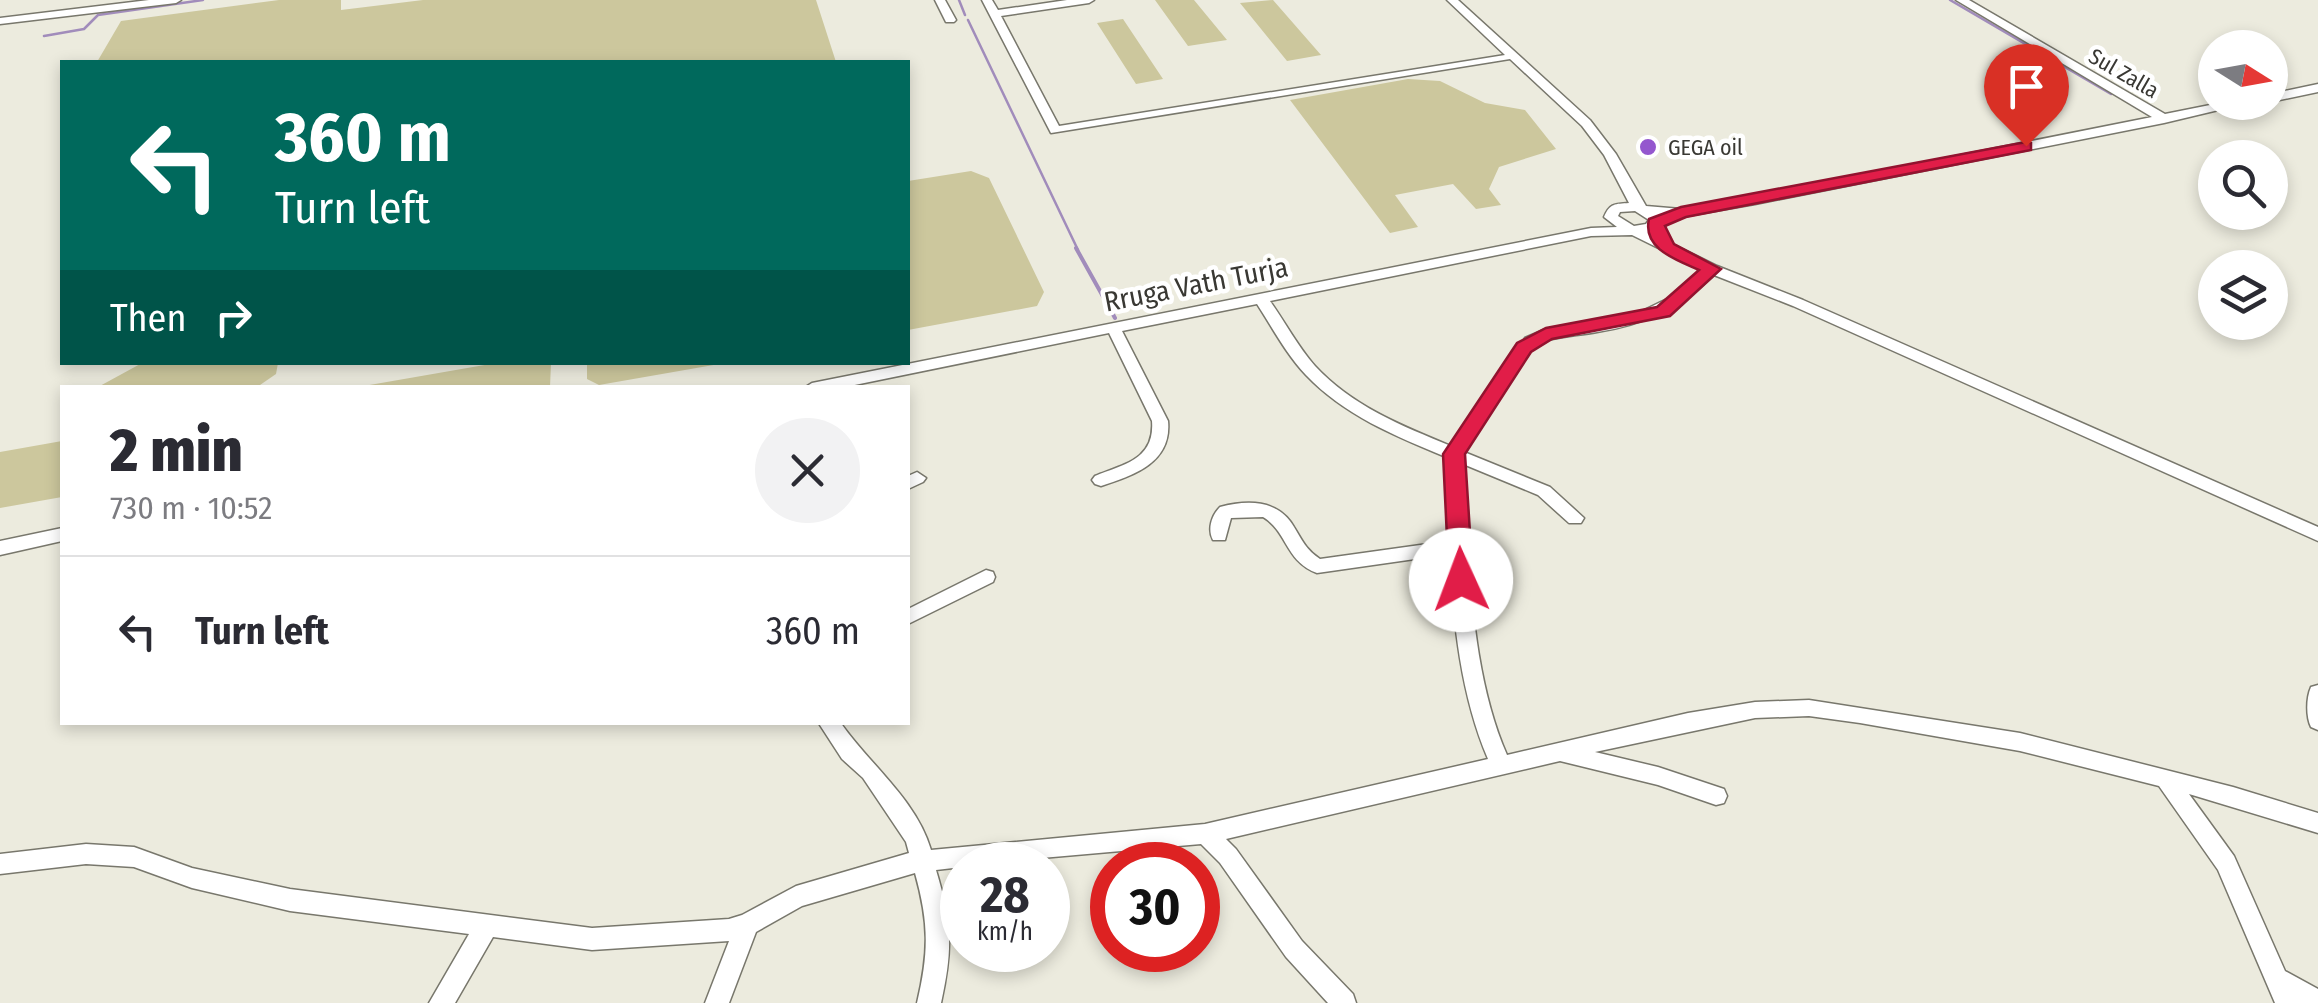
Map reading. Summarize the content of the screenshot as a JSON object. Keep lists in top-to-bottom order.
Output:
{
  "streets": {
    "street": ["Sul Zalla", "Rruga Vath Turja"]
  },
  "crossings": [
    ["Sul Zalla", "Rruga Vath Turja"]
  ],
  "places": ["GEGA oil"],
  "north": "right",
  "page": {
    "turn": ["360 m", "Turn left"],
    "then": "Then",
    "heading": ["2 min", "730 m · 10:52"],
    "list": [
      {
        "name": "Turn left",
        "value": "360 m"
      }
    ],
    "speed": "28 km/h",
    "limit": "30"
  }
}
